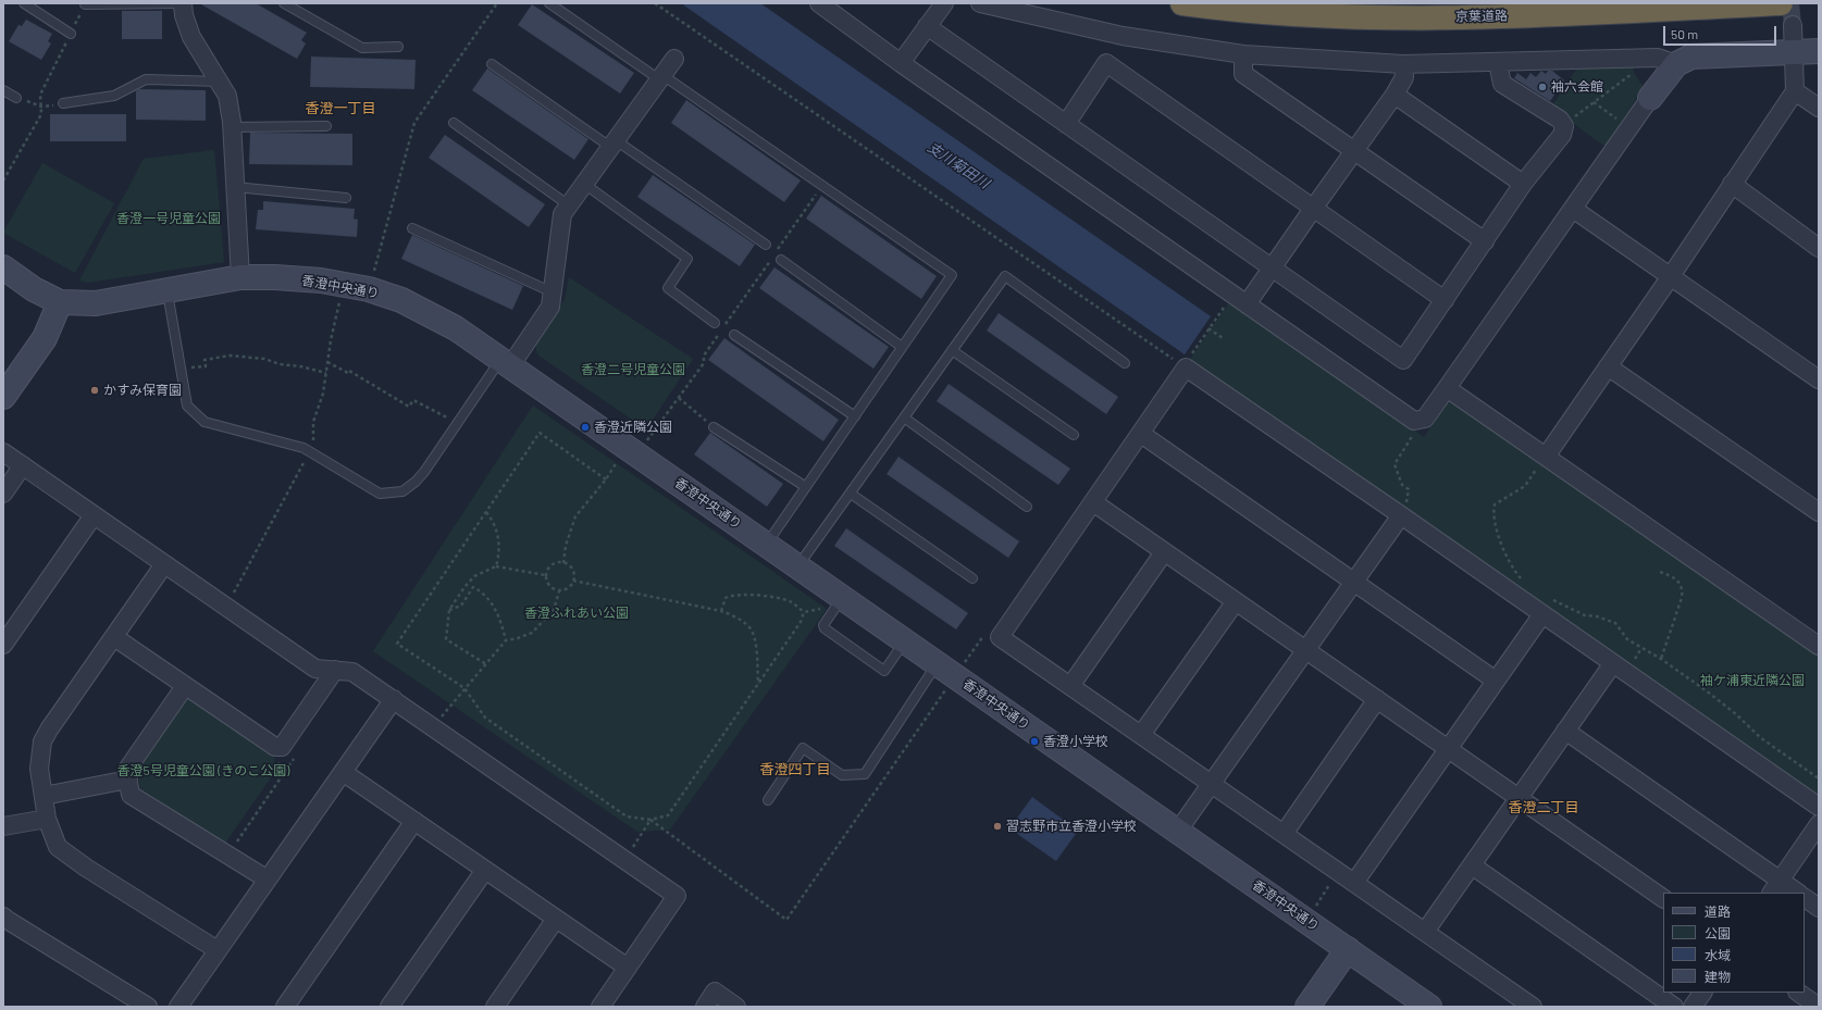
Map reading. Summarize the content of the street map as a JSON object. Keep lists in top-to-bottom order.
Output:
{
  "streets": {
    "highway": ["京葉道路"],
    "street": ["香澄中央通り"]
  },
  "districts": ["香澄一丁目", "香澄四丁目", "香澄二丁目"],
  "water": ["支川菊田川"],
  "parks": [
    "香澄一号児童公園",
    "香澄二号児童公園",
    "香澄ふれあい公園",
    "袖ケ浦東近隣公園",
    "香澄5号児童公園 (きのこ公園)"
  ],
  "places": [
    "袖六会館",
    "かすみ保育園",
    "香澄近隣公園",
    "香澄小学校",
    "習志野市立香澄小学校"
  ],
  "legend": [
    "道路",
    "公園",
    "水域",
    "建物"
  ],
  "scale_bar": "50 m"
}
